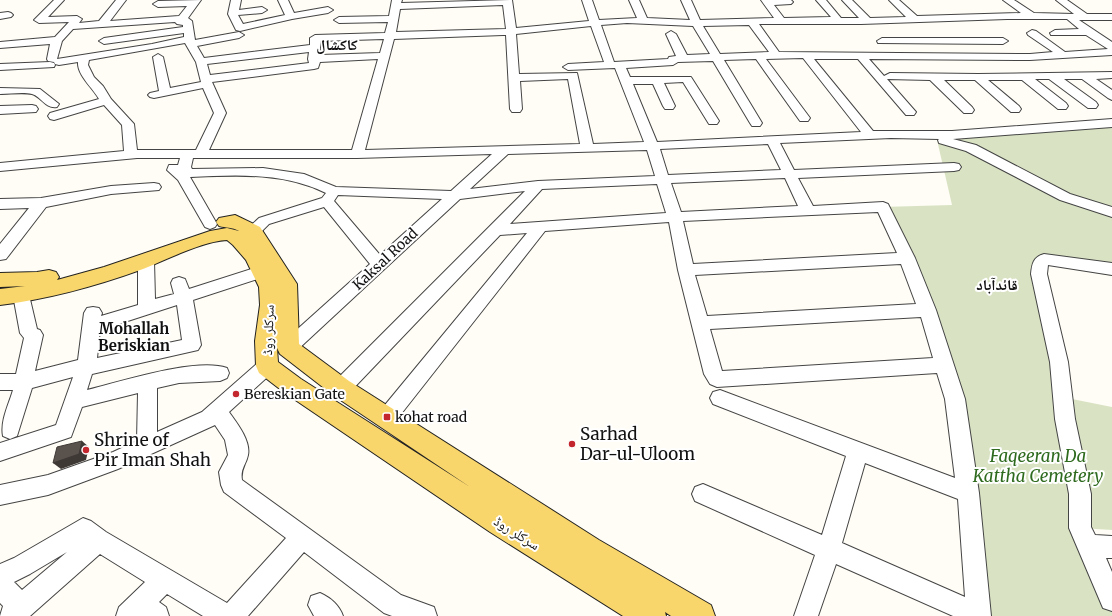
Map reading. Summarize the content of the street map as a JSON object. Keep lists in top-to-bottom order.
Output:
{
  "streets": {
    "main road": ["Kaksal Road", "سرکلر روڈ"]
  },
  "crossings": [
    ["Kaksal Road", "سرکلر روڈ"]
  ],
  "districts": ["کاکشال", "قائدآباد", "Mohallah Beriskian"],
  "parks": ["Faqeeran Da Kattha Cemetery"],
  "places": {
    "other": ["Bereskian Gate", "Sarhad Dar-ul-Uloom", "Shrine of Pir Iman Shah"],
    "transit": ["kohat road"]
  }
}
